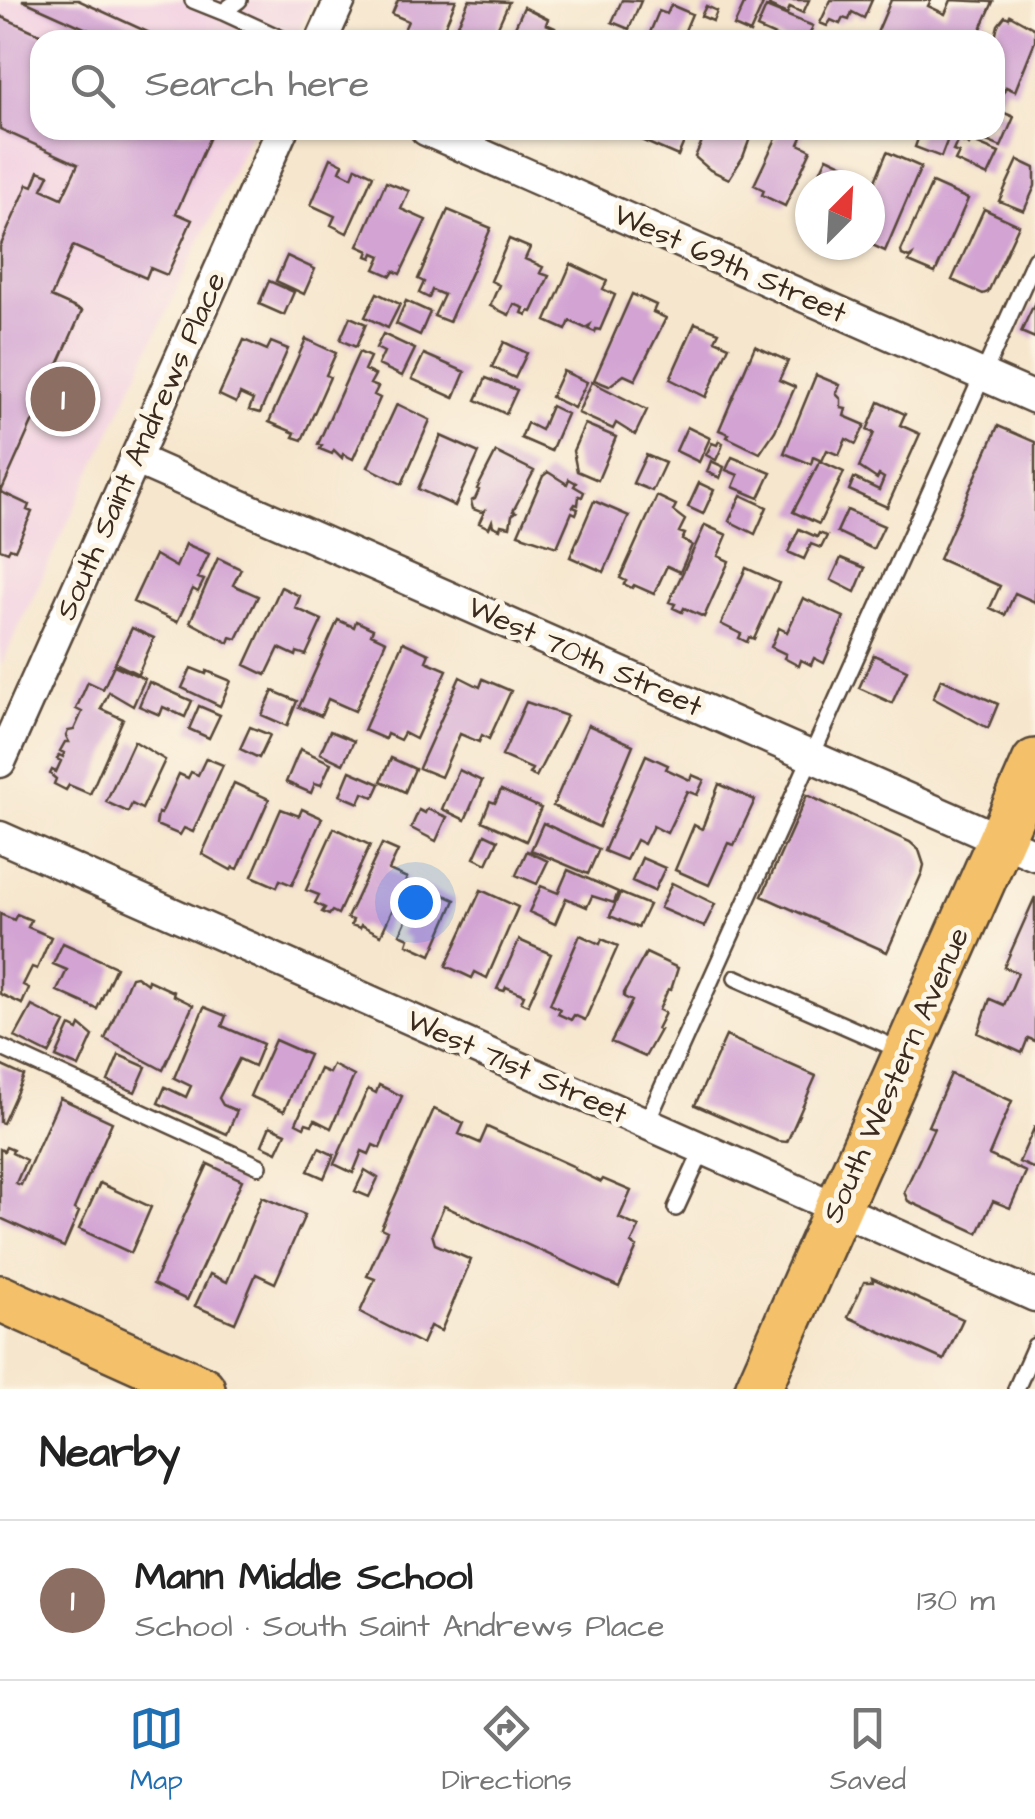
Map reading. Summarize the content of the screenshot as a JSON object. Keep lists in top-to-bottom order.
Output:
{
  "streets": {
    "main road": ["South Western Avenue"],
    "street": [
      "West 69th Street",
      "South Saint Andrews Place",
      "West 70th Street",
      "West 71st Street"
    ]
  },
  "crossings": [
    ["South Saint Andrews Place", "West 70th Street"],
    ["West 70th Street", "South Western Avenue"],
    ["West 71st Street", "South Western Avenue"]
  ],
  "north": "top right",
  "page": {
    "search": "Search here",
    "pins": "1",
    "heading": "Nearby",
    "list": [
      {
        "mark": "1",
        "name": "Mann Middle School",
        "note": "School · South Saint Andrews Place",
        "value": "130 m"
      }
    ],
    "nav": ["Map", "Directions", "Saved"]
  }
}
